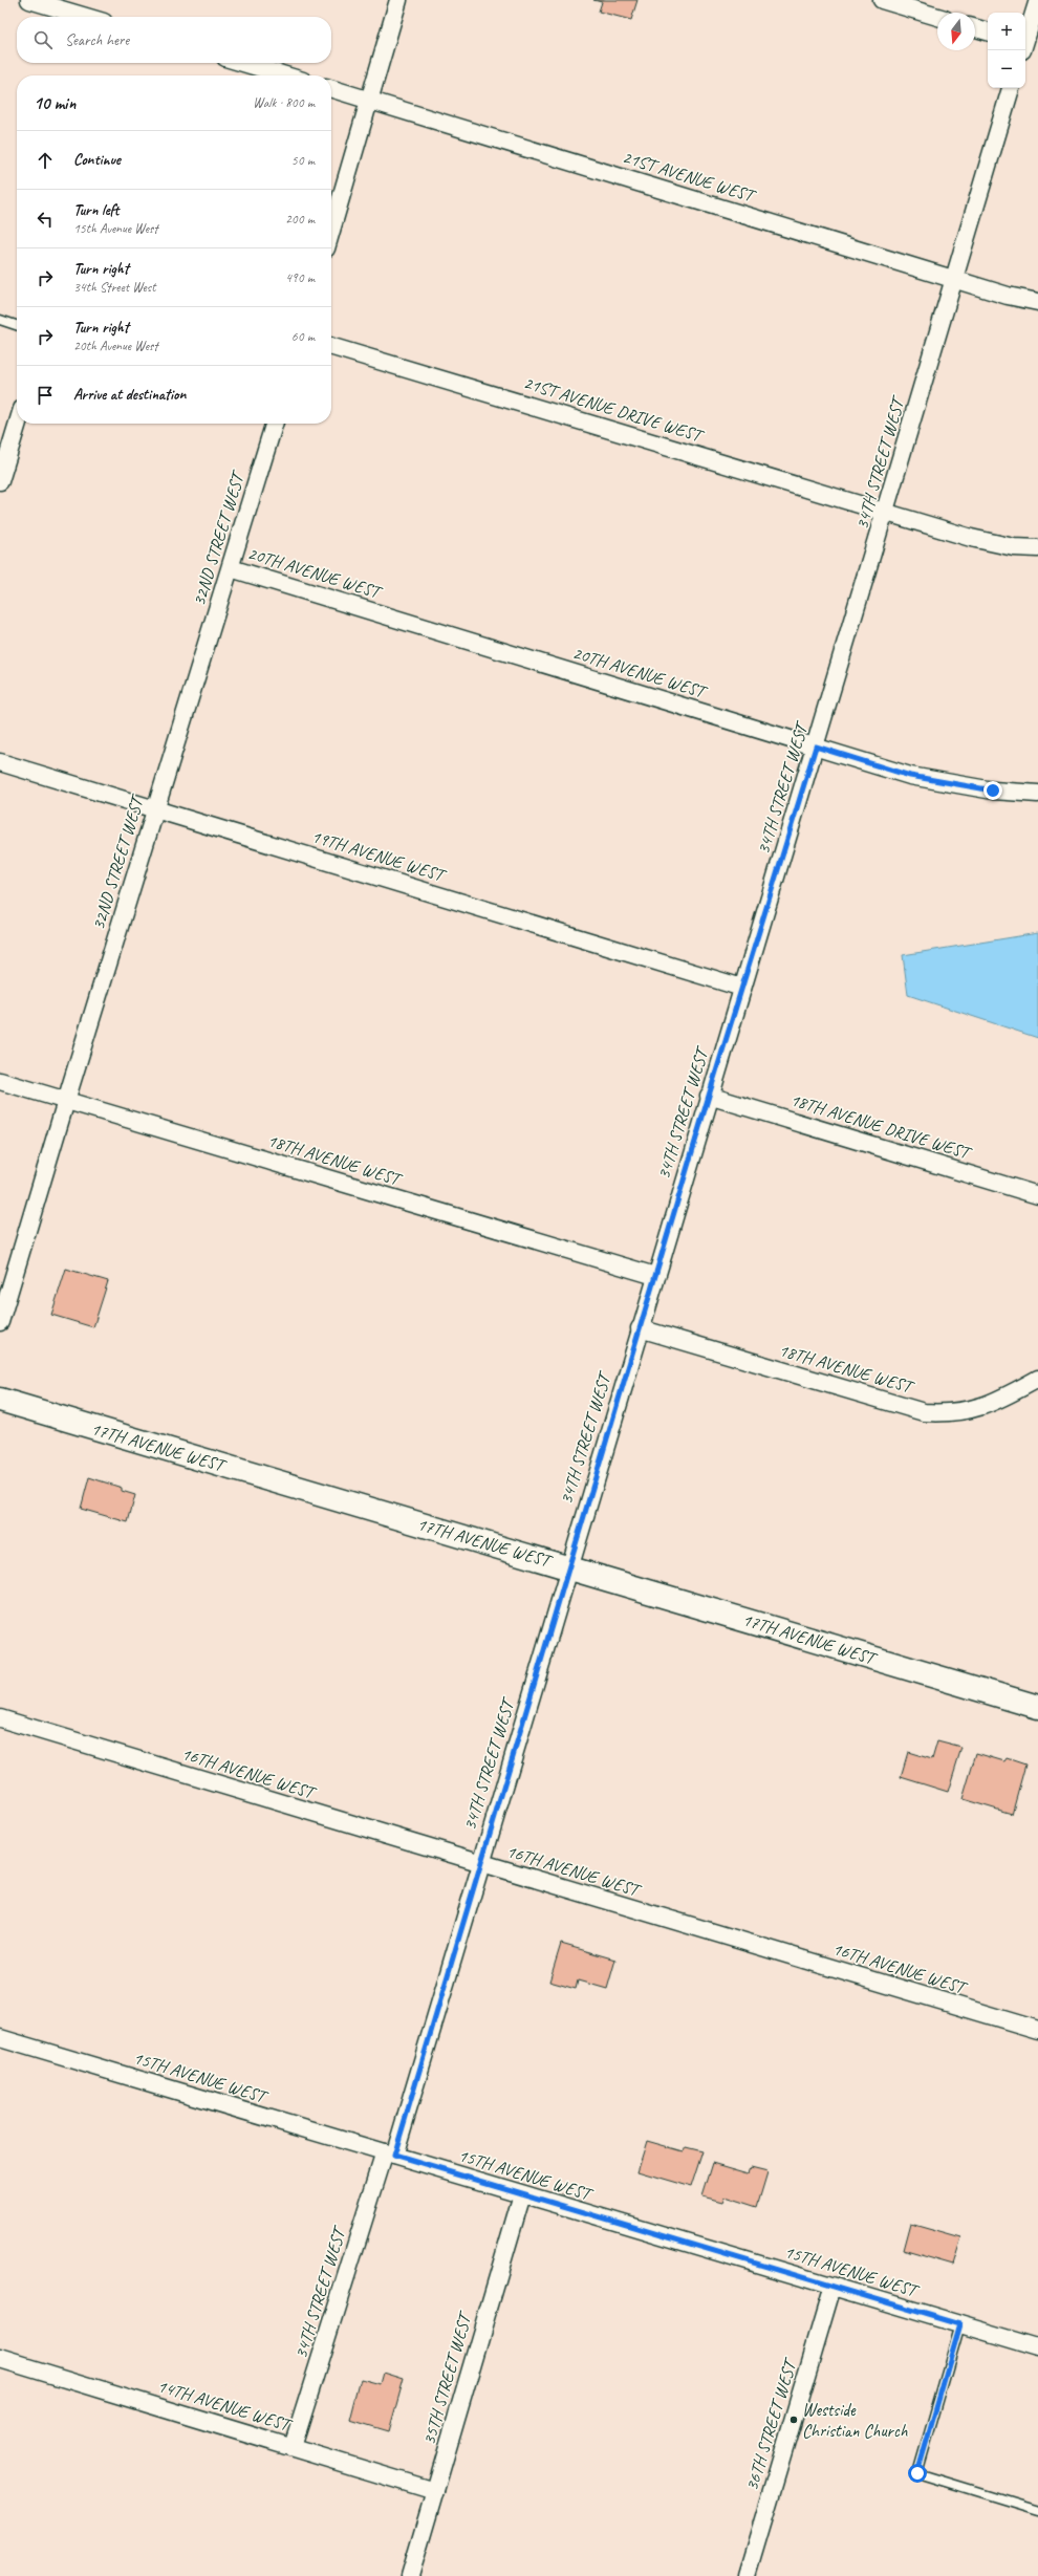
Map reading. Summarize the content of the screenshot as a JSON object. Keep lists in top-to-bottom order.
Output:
{
  "streets": {
    "street": [
      "21ST AVENUE WEST",
      "21ST AVENUE DRIVE WEST",
      "34TH STREET WEST",
      "32ND STREET WEST",
      "20TH AVENUE WEST",
      "19TH AVENUE WEST",
      "18TH AVENUE DRIVE WEST",
      "18TH AVENUE WEST",
      "17TH AVENUE WEST",
      "16TH AVENUE WEST",
      "15TH AVENUE WEST",
      "35TH STREET WEST",
      "14TH AVENUE WEST",
      "36TH STREET WEST"
    ]
  },
  "crossings": [
    ["21ST AVENUE WEST", "34TH STREET WEST"],
    ["21ST AVENUE DRIVE WEST", "34TH STREET WEST"],
    ["34TH STREET WEST", "20TH AVENUE WEST"],
    ["34TH STREET WEST", "19TH AVENUE WEST"],
    ["34TH STREET WEST", "18TH AVENUE DRIVE WEST"],
    ["34TH STREET WEST", "18TH AVENUE WEST"],
    ["34TH STREET WEST", "17TH AVENUE WEST"],
    ["34TH STREET WEST", "16TH AVENUE WEST"],
    ["34TH STREET WEST", "15TH AVENUE WEST"],
    ["34TH STREET WEST", "14TH AVENUE WEST"],
    ["32ND STREET WEST", "20TH AVENUE WEST"],
    ["32ND STREET WEST", "19TH AVENUE WEST"],
    ["32ND STREET WEST", "18TH AVENUE WEST"],
    ["15TH AVENUE WEST", "35TH STREET WEST"],
    ["15TH AVENUE WEST", "36TH STREET WEST"],
    ["35TH STREET WEST", "14TH AVENUE WEST"]
  ],
  "places": ["Westside Christian Church"],
  "north": "bottom",
  "page": {
    "map_buttons": ["+", "−"],
    "search": "Search here",
    "heading": ["10 min", "Walk · 800 m"],
    "list": [
      ["Continue", "50 m"],
      ["Turn left", "15th Avenue West", "200 m"],
      ["Turn right", "34th Street West", "490 m"],
      ["Turn right", "20th Avenue West", "60 m"],
      "Arrive at destination"
    ]
  }
}
